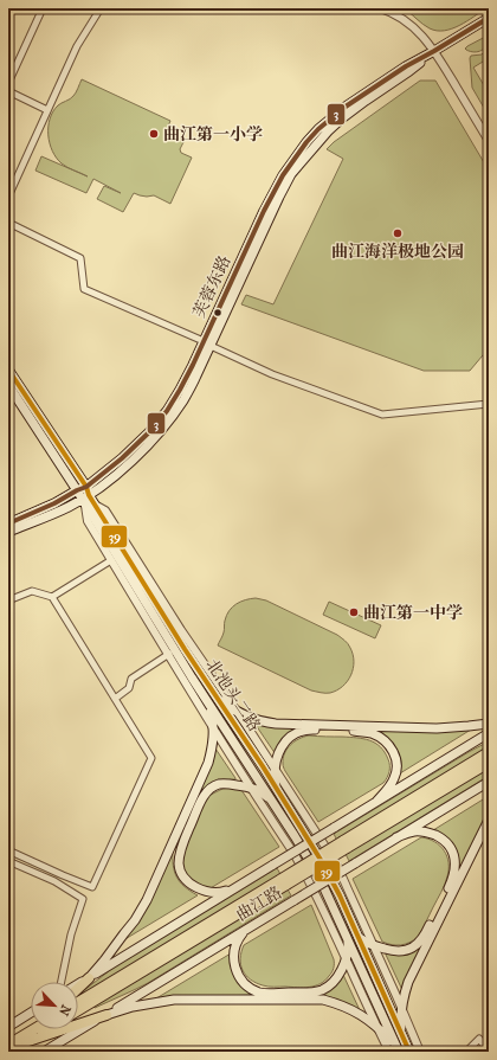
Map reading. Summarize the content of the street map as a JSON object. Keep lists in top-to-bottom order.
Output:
{
  "streets": {
    "highway": ["曲江路"],
    "main road": ["芙蓉东路", "北池头二路"]
  },
  "crossings": [
    ["芙蓉东路", "北池头二路"]
  ],
  "places": ["曲江第一小学", "曲江海洋极地公园", "曲江第一中学"],
  "lines": ["transit line 3", "transit line 39"],
  "north": "bottom right"
}
